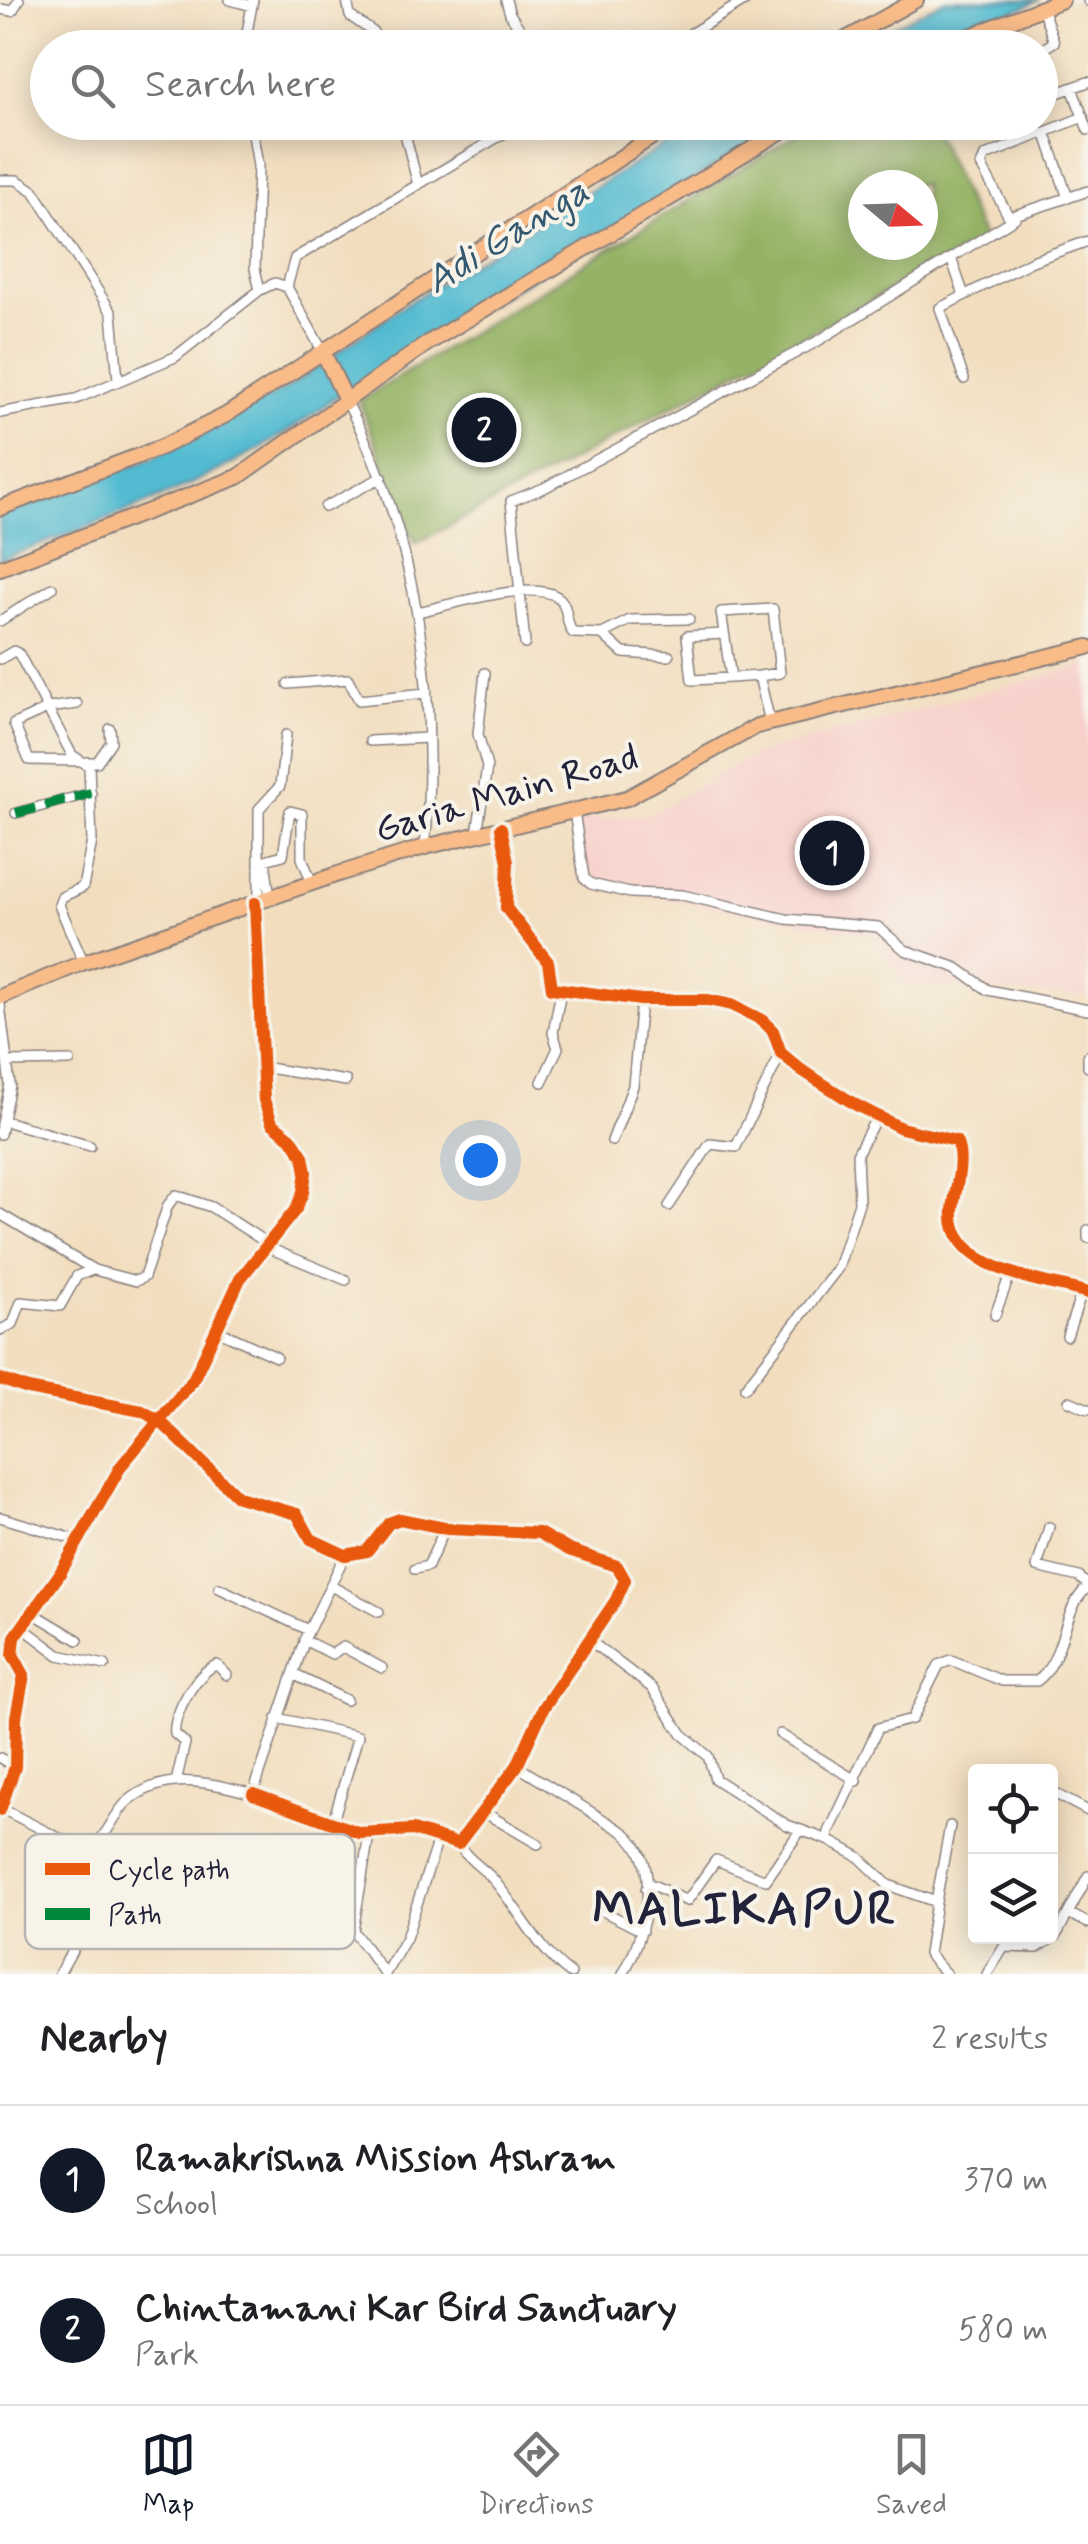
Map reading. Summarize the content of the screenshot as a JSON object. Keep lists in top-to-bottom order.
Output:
{
  "streets": {
    "main road": ["Garia Main Road"]
  },
  "districts": ["MALIKAPUR"],
  "water": ["Adi Ganga"],
  "legend": ["Cycle path", "Path"],
  "north": "right",
  "page": {
    "search": "Search here",
    "pins": ["2", "1"],
    "heading": ["Nearby", "2 results"],
    "list": [
      {
        "mark": "1",
        "name": "Ramakrishna Mission Ashram",
        "note": "School",
        "value": "370 m"
      },
      {
        "mark": "2",
        "name": "Chintamani Kar Bird Sanctuary",
        "note": "Park",
        "value": "580 m"
      }
    ],
    "nav": ["Map", "Directions", "Saved"]
  }
}
